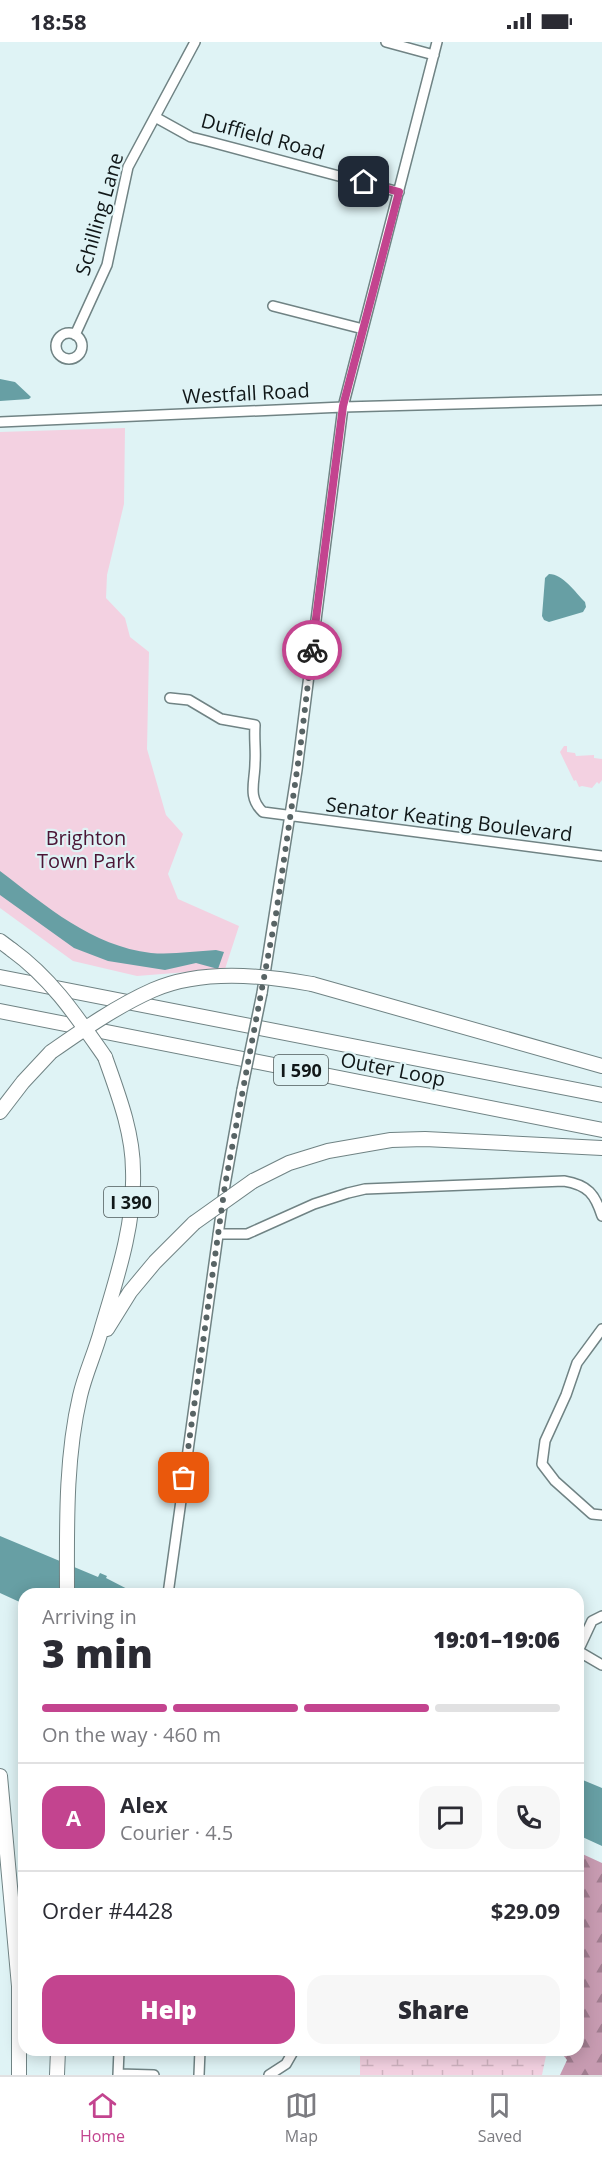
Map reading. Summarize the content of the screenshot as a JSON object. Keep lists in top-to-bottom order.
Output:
{
  "streets": {
    "highway": ["Outer Loop", "I 590", "I 390"],
    "street": [
      "Duffield Road",
      "Schilling Lane",
      "Westfall Road",
      "Senator Keating Boulevard"
    ]
  },
  "crossings": [
    ["Duffield Road", "Schilling Lane"]
  ],
  "parks": ["Brighton Town Park"],
  "page": {
    "status": "18:58",
    "heading": ["3 min", "Arriving in", "19:01–19:06"],
    "panel": [
      "Alex",
      "Courier · 4.5",
      "Order #4428",
      "$29.09"
    ],
    "bar": "On the way · 460 m",
    "round": "A",
    "buttons": ["Help", "Share"],
    "tabs": ["Home", "Map", "Saved"]
  }
}
